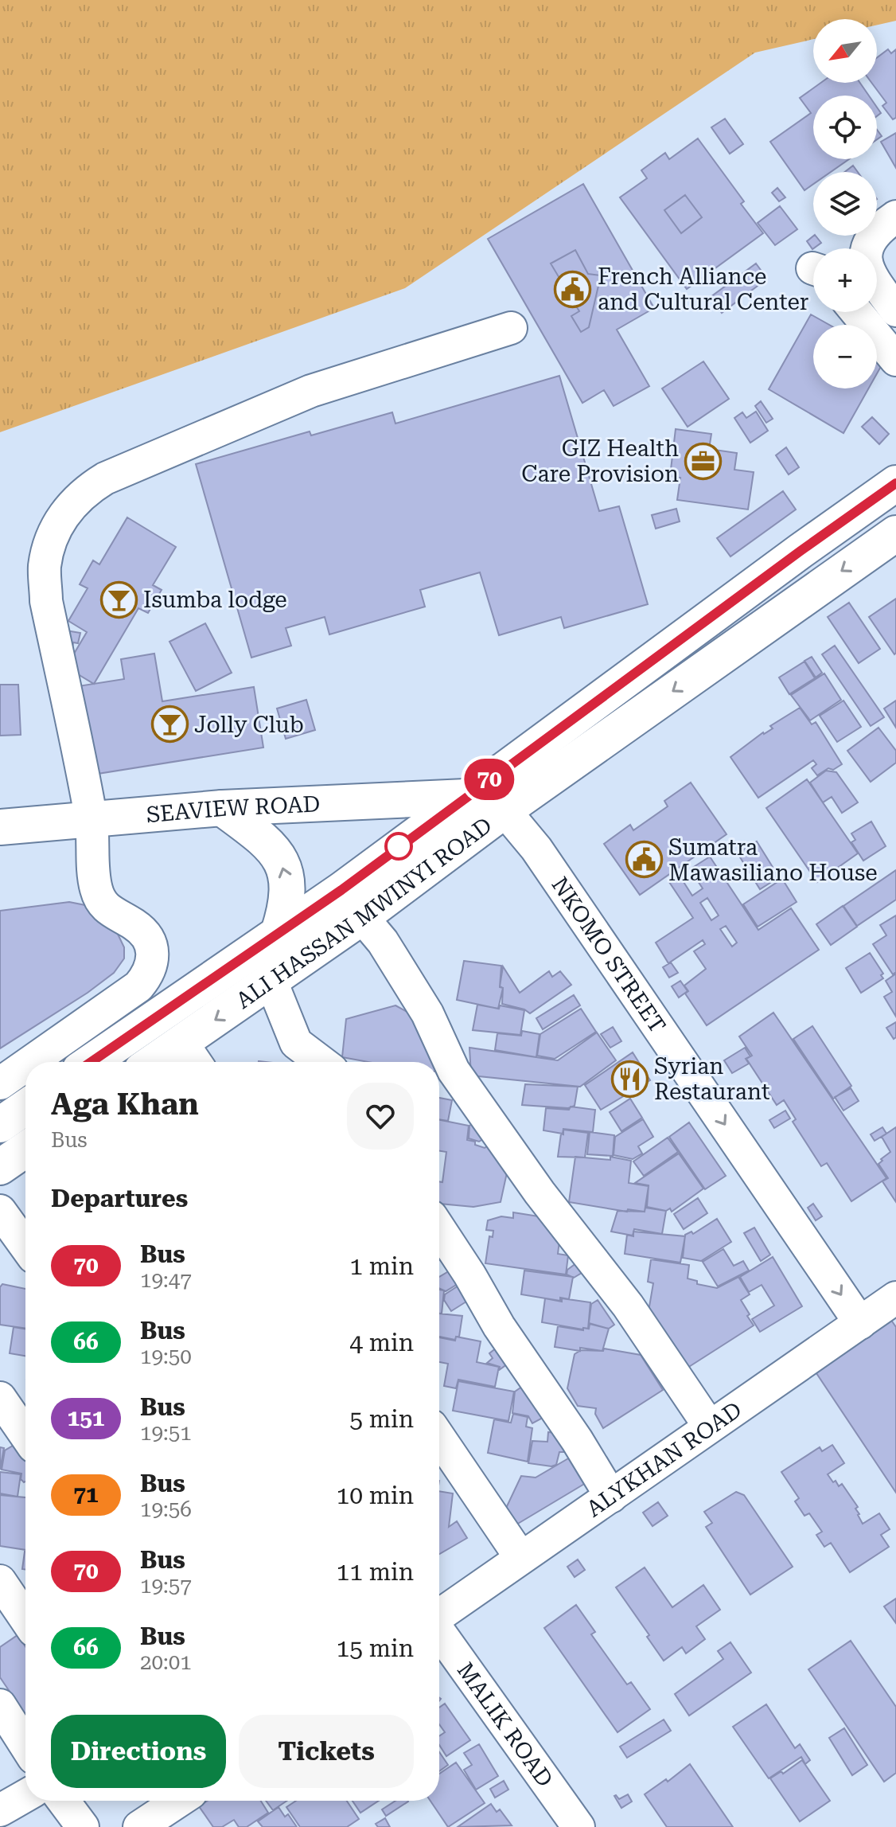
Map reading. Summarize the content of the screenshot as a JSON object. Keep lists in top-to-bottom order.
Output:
{
  "streets": {
    "main road": ["SEAVIEW ROAD", "ALI HASSAN MWINYI ROAD"],
    "street": ["NKOMO STREET", "ALYKHAN ROAD", "MALIK ROAD"]
  },
  "crossings": [
    ["SEAVIEW ROAD", "ALI HASSAN MWINYI ROAD"],
    ["SEAVIEW ROAD", "NKOMO STREET"],
    ["ALI HASSAN MWINYI ROAD", "NKOMO STREET"],
    ["NKOMO STREET", "ALYKHAN ROAD"]
  ],
  "places": {
    "public building": ["French Alliance and Cultural Center", "Sumatra Mawasiliano House"],
    "office": ["GIZ Health Care Provision"],
    "bar": ["Isumba lodge", "Jolly Club"],
    "restaurant": ["Syrian Restaurant"]
  },
  "lines": ["bus line 70"],
  "north": "bottom left",
  "page": {
    "on_map": "70",
    "map_buttons": ["+", "−"],
    "heading": [
      ["Aga Khan", "Bus"],
      "Departures"
    ],
    "list": [
      {
        "mark": "70",
        "name": "Bus",
        "note": "19:47",
        "value": "1 min"
      },
      {
        "mark": "66",
        "name": "Bus",
        "note": "19:50",
        "value": "4 min"
      },
      {
        "mark": "151",
        "name": "Bus",
        "note": "19:51",
        "value": "5 min"
      },
      {
        "mark": "71",
        "name": "Bus",
        "note": "19:56",
        "value": "10 min"
      },
      {
        "mark": "70",
        "name": "Bus",
        "note": "19:57",
        "value": "11 min"
      },
      {
        "mark": "66",
        "name": "Bus",
        "note": "20:01",
        "value": "15 min"
      }
    ],
    "buttons": ["Directions", "Tickets"]
  }
}
